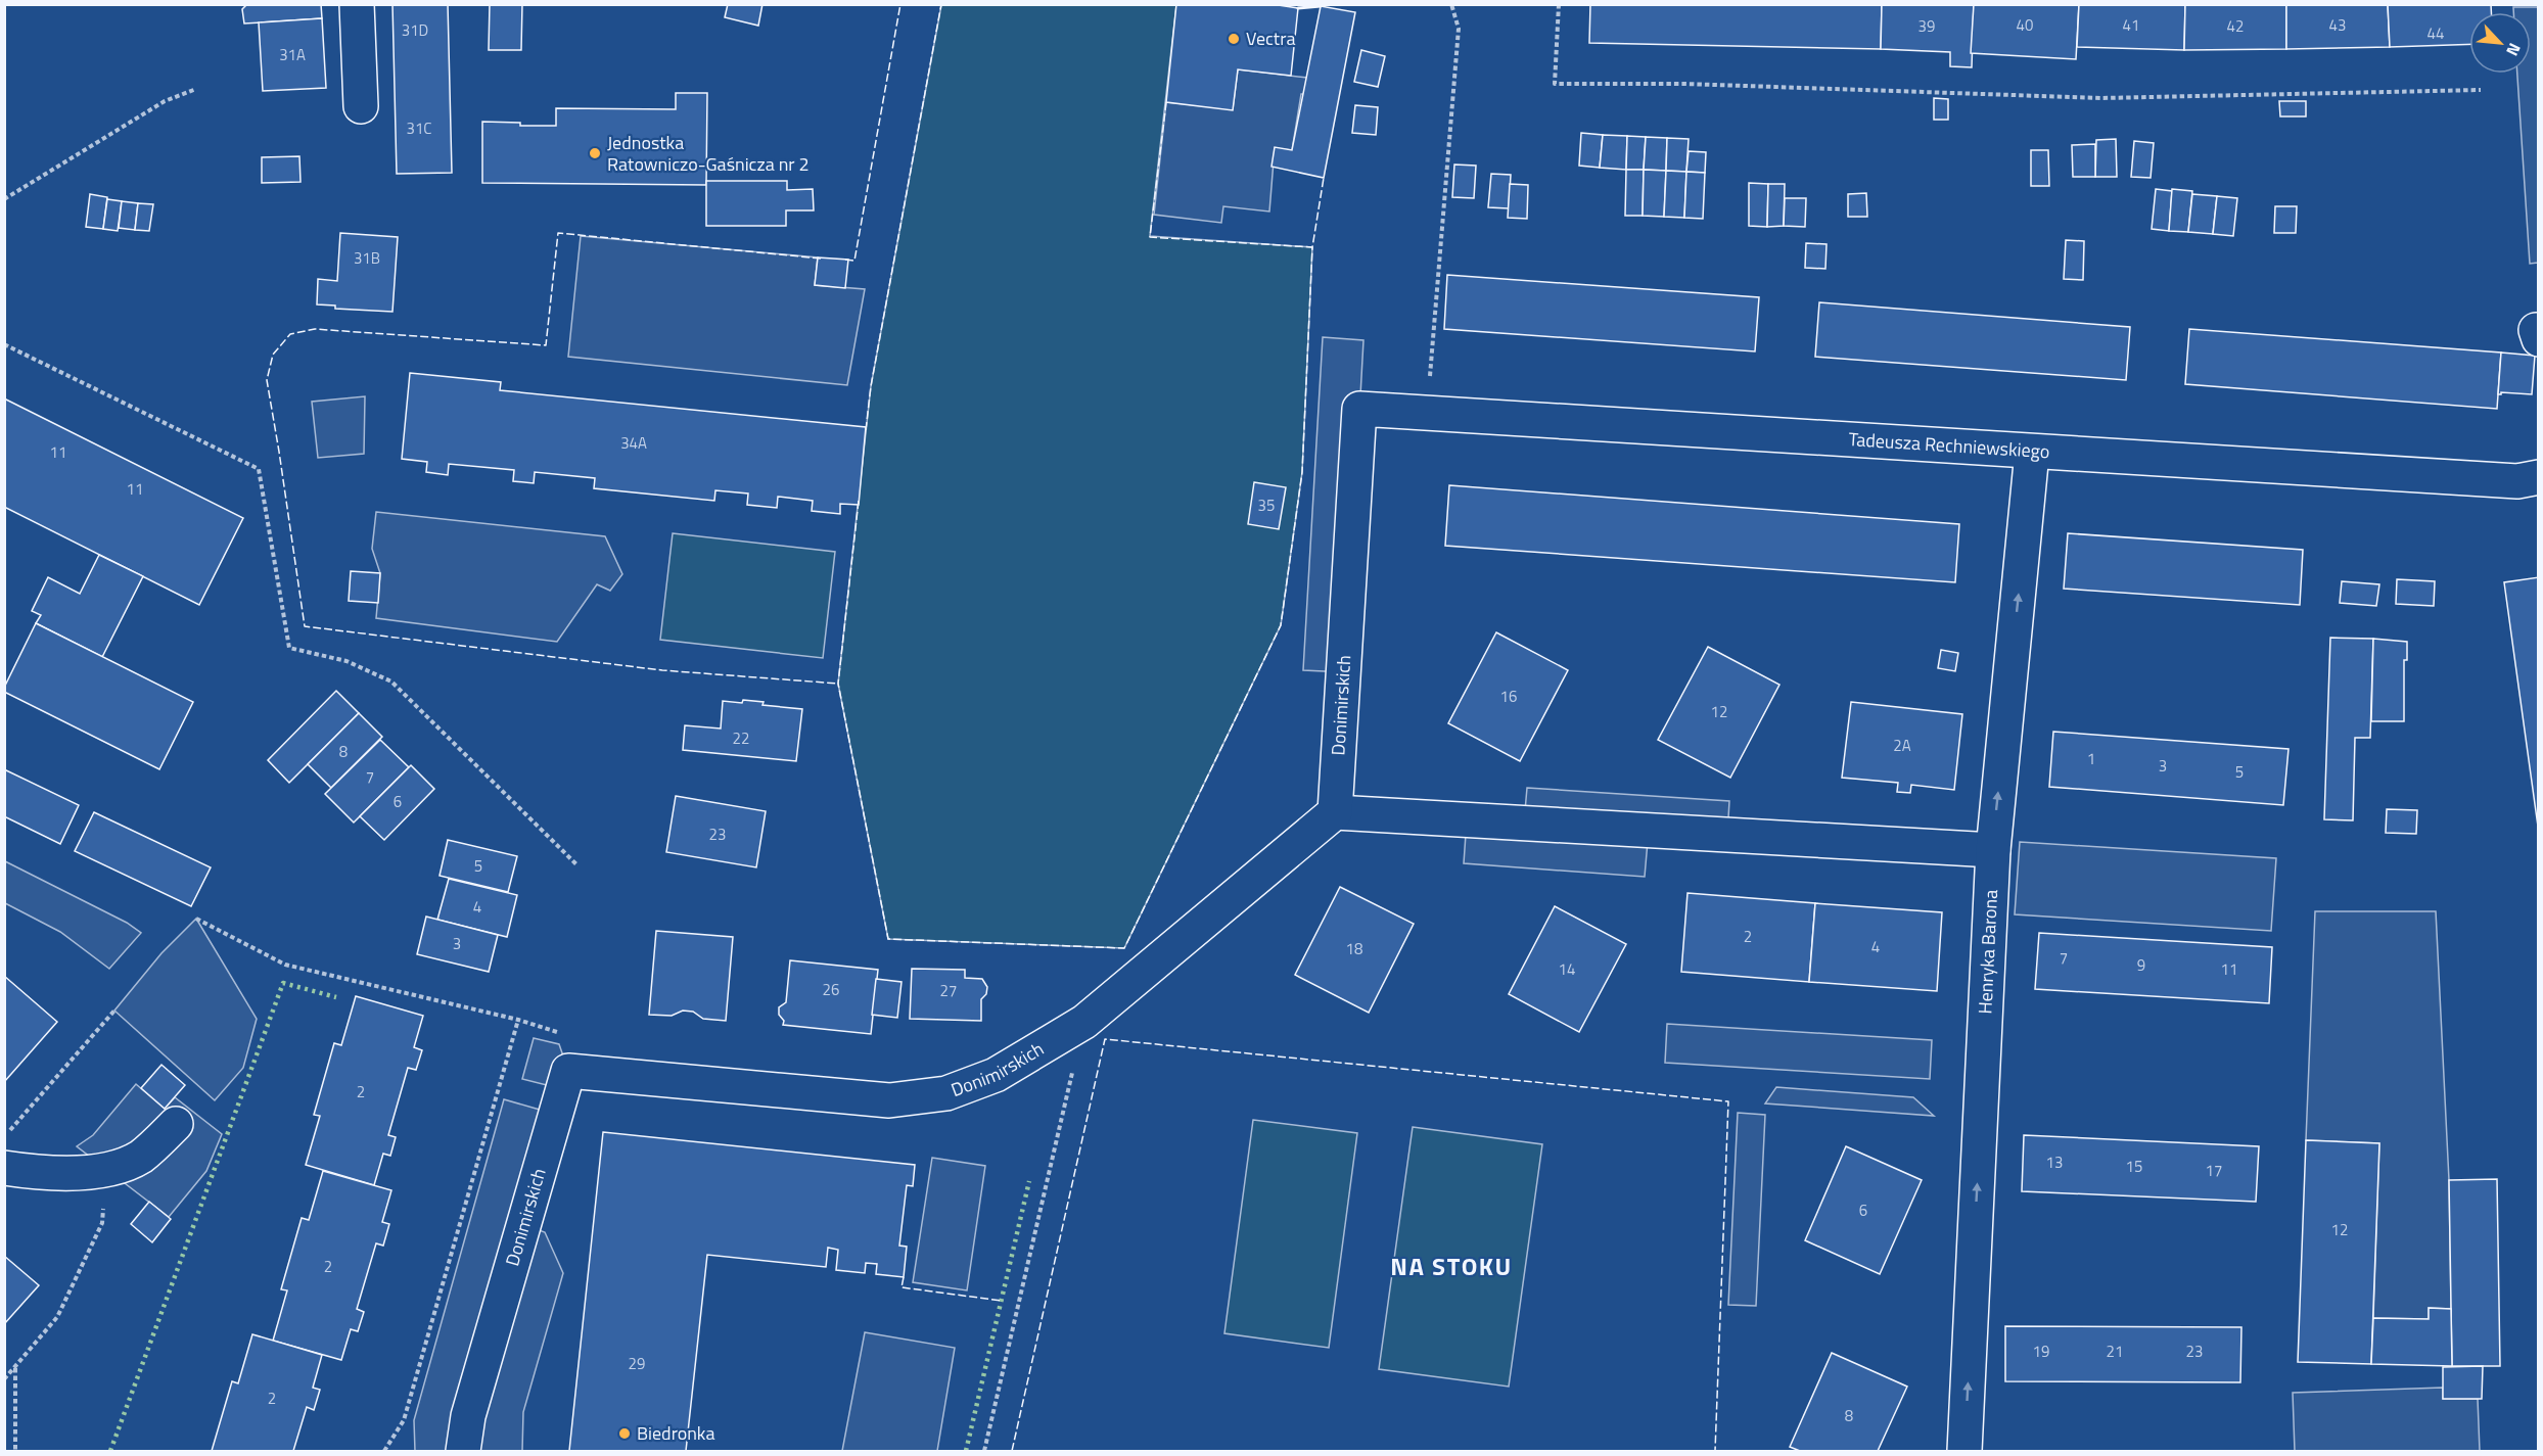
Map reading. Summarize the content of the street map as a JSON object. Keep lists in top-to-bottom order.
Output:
{
  "streets": {
    "street": ["Tadeusza Rechniewskiego", "Donimirskich", "Henryka Barona"]
  },
  "crossings": [
    ["Tadeusza Rechniewskiego", "Donimirskich"],
    ["Tadeusza Rechniewskiego", "Henryka Barona"]
  ],
  "one_way": ["Henryka Barona"],
  "districts": ["NA STOKU"],
  "places": ["Vectra", "Jednostka Ratowniczo-Gaśnicza nr 2", "Biedronka"],
  "house_numbers": [
    "40",
    "41",
    "43",
    "39",
    "42",
    "31D",
    "44",
    "31A",
    "31C",
    "31B",
    "34A",
    "11",
    "11",
    "35",
    "16",
    "12",
    "22",
    "2A",
    "8",
    "1",
    "3",
    "5",
    "7",
    "6",
    "23",
    "5",
    "4",
    "2",
    "3",
    "4",
    "18",
    "7",
    "9",
    "14",
    "11",
    "26",
    "27",
    "2",
    "13",
    "15",
    "17",
    "6",
    "12",
    "2",
    "19",
    "21",
    "23",
    "29",
    "2",
    "8"
  ],
  "north": "bottom right"
}
